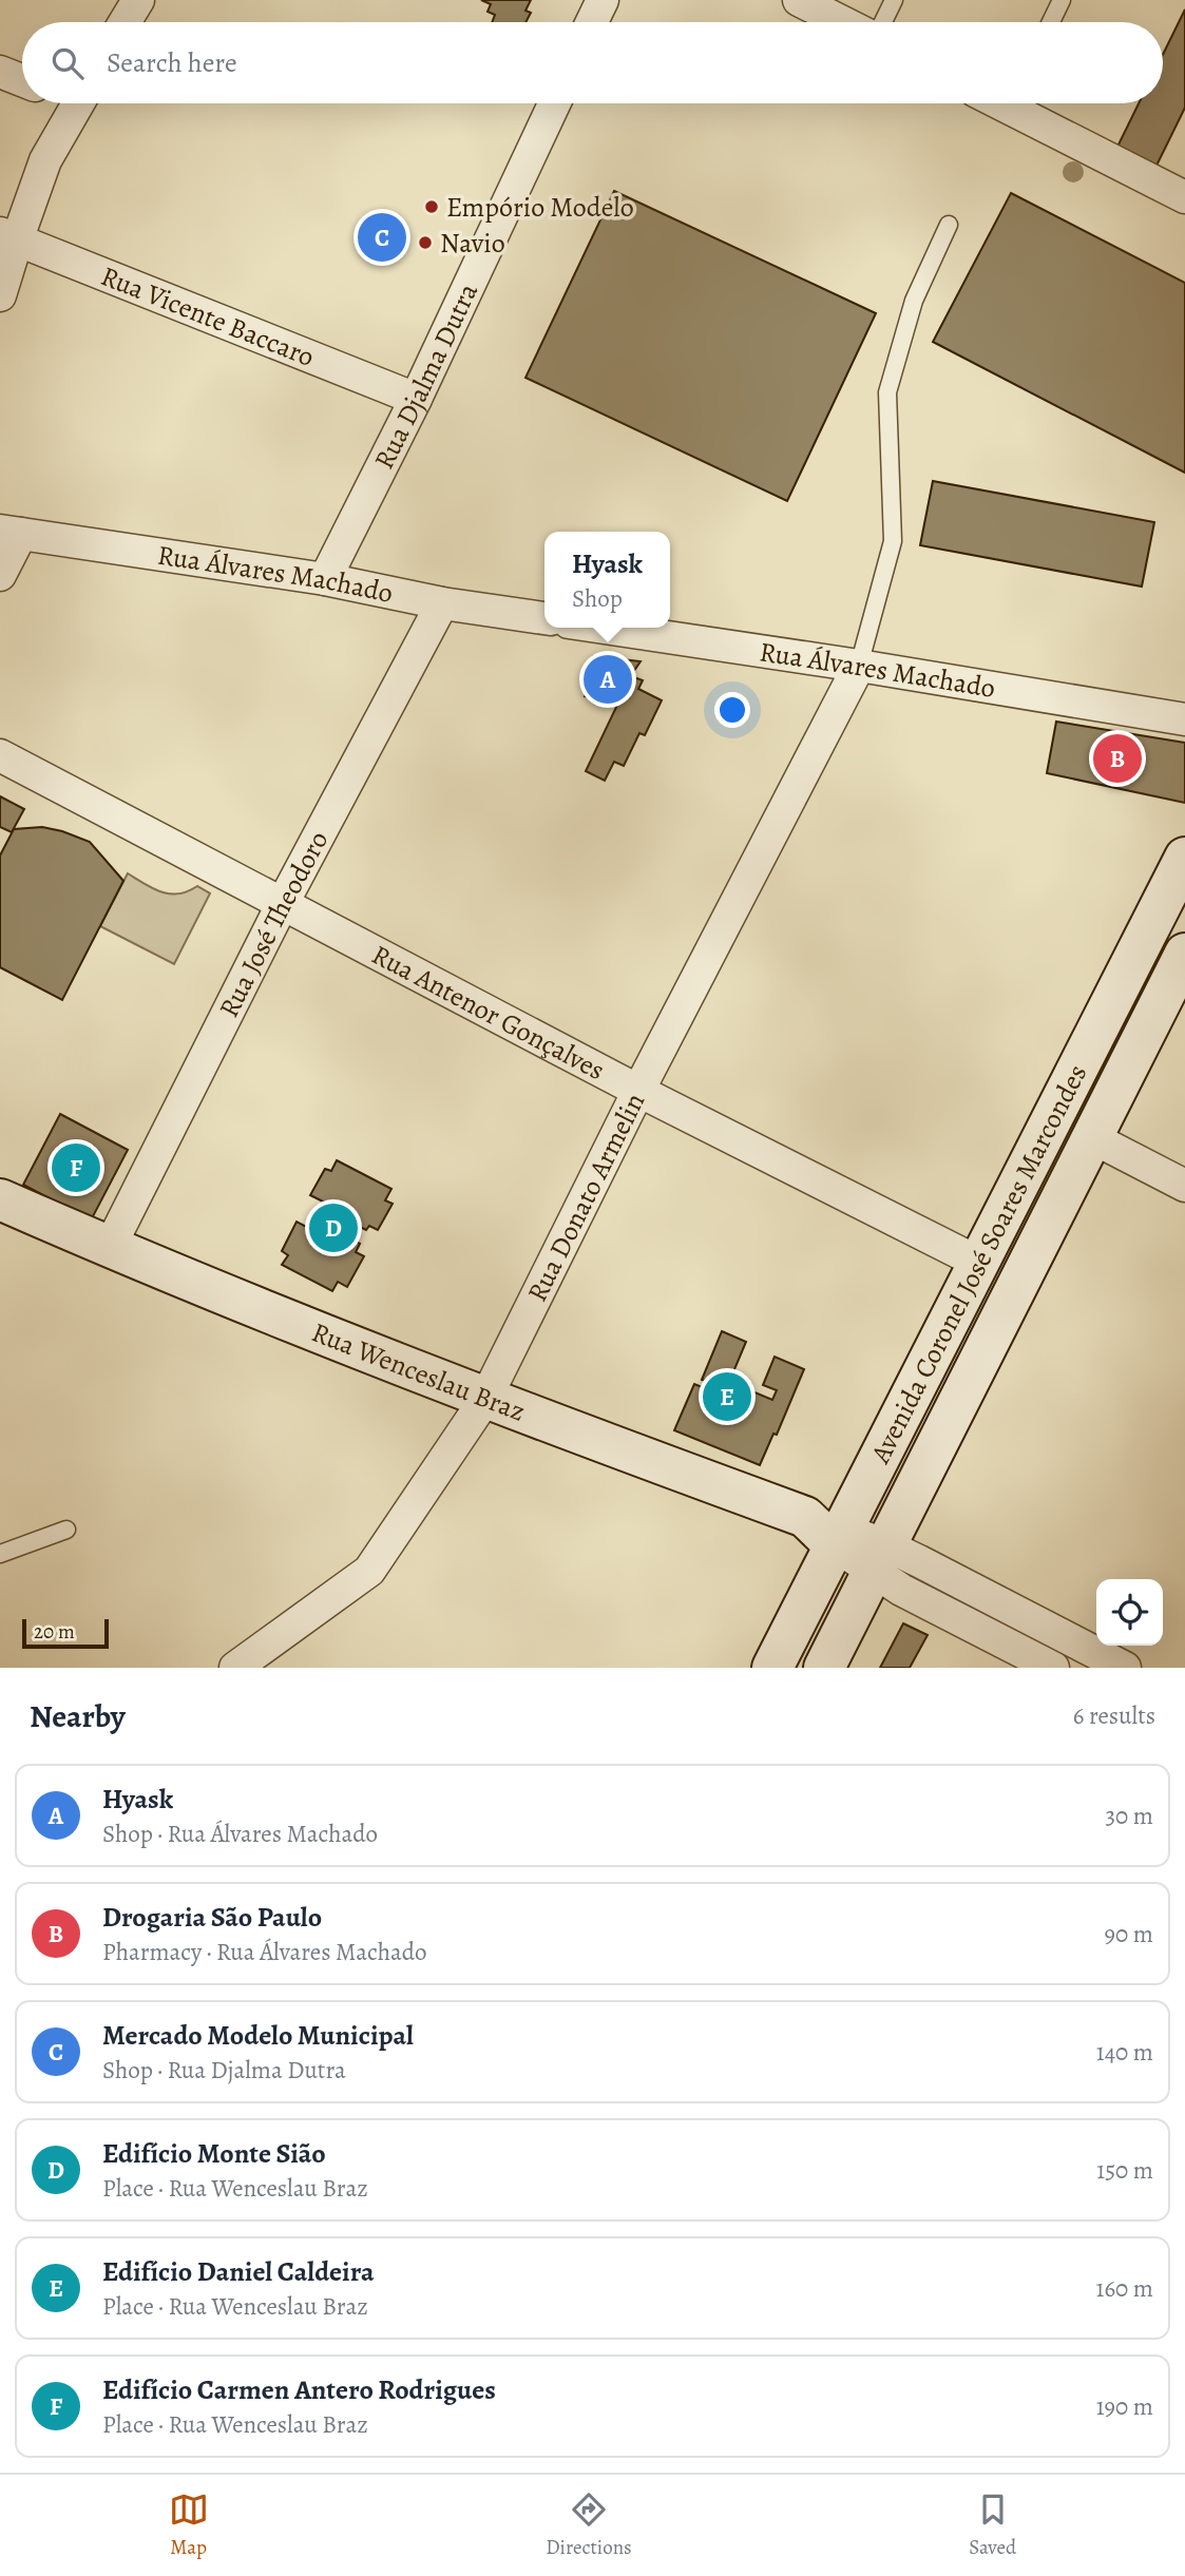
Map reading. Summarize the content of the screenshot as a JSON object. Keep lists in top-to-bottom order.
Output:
{
  "streets": {
    "main road": ["Avenida Coronel José Soares Marcondes", "Rua Wenceslau Braz"],
    "street": [
      "Rua Vicente Baccaro",
      "Rua Djalma Dutra",
      "Rua Álvares Machado",
      "Rua José Theodoro",
      "Rua Antenor Gonçalves",
      "Rua Donato Armelin"
    ]
  },
  "crossings": [
    ["Rua Vicente Baccaro", "Rua Djalma Dutra"],
    ["Rua Djalma Dutra", "Rua Álvares Machado"],
    ["Rua Álvares Machado", "Rua José Theodoro"],
    ["Rua Álvares Machado", "Rua Donato Armelin"],
    ["Rua José Theodoro", "Rua Antenor Gonçalves"],
    ["Rua José Theodoro", "Rua Wenceslau Braz"],
    ["Rua Antenor Gonçalves", "Rua Donato Armelin"],
    ["Rua Antenor Gonçalves", "Avenida Coronel José Soares Marcondes"],
    ["Rua Donato Armelin", "Rua Wenceslau Braz"],
    ["Avenida Coronel José Soares Marcondes", "Rua Wenceslau Braz"]
  ],
  "places": ["Empório Modelo", "Navio"],
  "scale_bar": "20 m",
  "page": {
    "search": "Search here",
    "pins": [
      "C",
      "A",
      "B",
      "F",
      "D",
      "E"
    ],
    "popup": ["Hyask", "Shop"],
    "scale": "20 m",
    "heading": ["Nearby", "6 results"],
    "list": [
      {
        "mark": "A",
        "name": "Hyask",
        "note": "Shop · Rua Álvares Machado",
        "value": "30 m"
      },
      {
        "mark": "B",
        "name": "Drogaria São Paulo",
        "note": "Pharmacy · Rua Álvares Machado",
        "value": "90 m"
      },
      {
        "mark": "C",
        "name": "Mercado Modelo Municipal",
        "note": "Shop · Rua Djalma Dutra",
        "value": "140 m"
      },
      {
        "mark": "D",
        "name": "Edifício Monte Sião",
        "note": "Place · Rua Wenceslau Braz",
        "value": "150 m"
      },
      {
        "mark": "E",
        "name": "Edifício Daniel Caldeira",
        "note": "Place · Rua Wenceslau Braz",
        "value": "160 m"
      },
      {
        "mark": "F",
        "name": "Edifício Carmen Antero Rodrigues",
        "note": "Place · Rua Wenceslau Braz",
        "value": "190 m"
      }
    ],
    "nav": ["Map", "Directions", "Saved"]
  }
}
